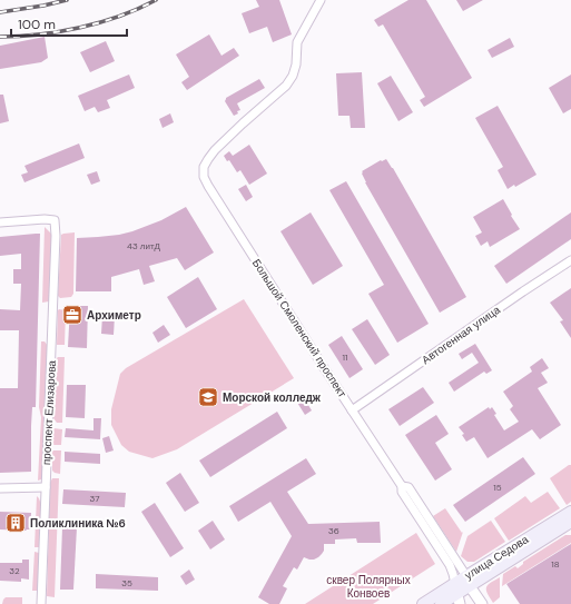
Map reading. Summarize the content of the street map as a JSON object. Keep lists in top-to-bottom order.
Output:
{
  "streets": {
    "main road": ["улица Седова"],
    "street": ["Большой Смоленский проспект", "Автогенная улица", "проспект Елизарова"]
  },
  "crossings": [
    ["Большой Смоленский проспект", "Автогенная улица"],
    ["Большой Смоленский проспект", "улица Седова"]
  ],
  "parks": ["сквер Полярных Конвоев"],
  "places": {
    "office": ["Архиметр"],
    "school or university": ["Морской колледж"],
    "building": ["Поликлиника №6"]
  },
  "house_numbers": [
    "43 литД",
    "11",
    "15",
    "37",
    "36",
    "18",
    "32",
    "35"
  ],
  "scale_bar": "100 m"
}
